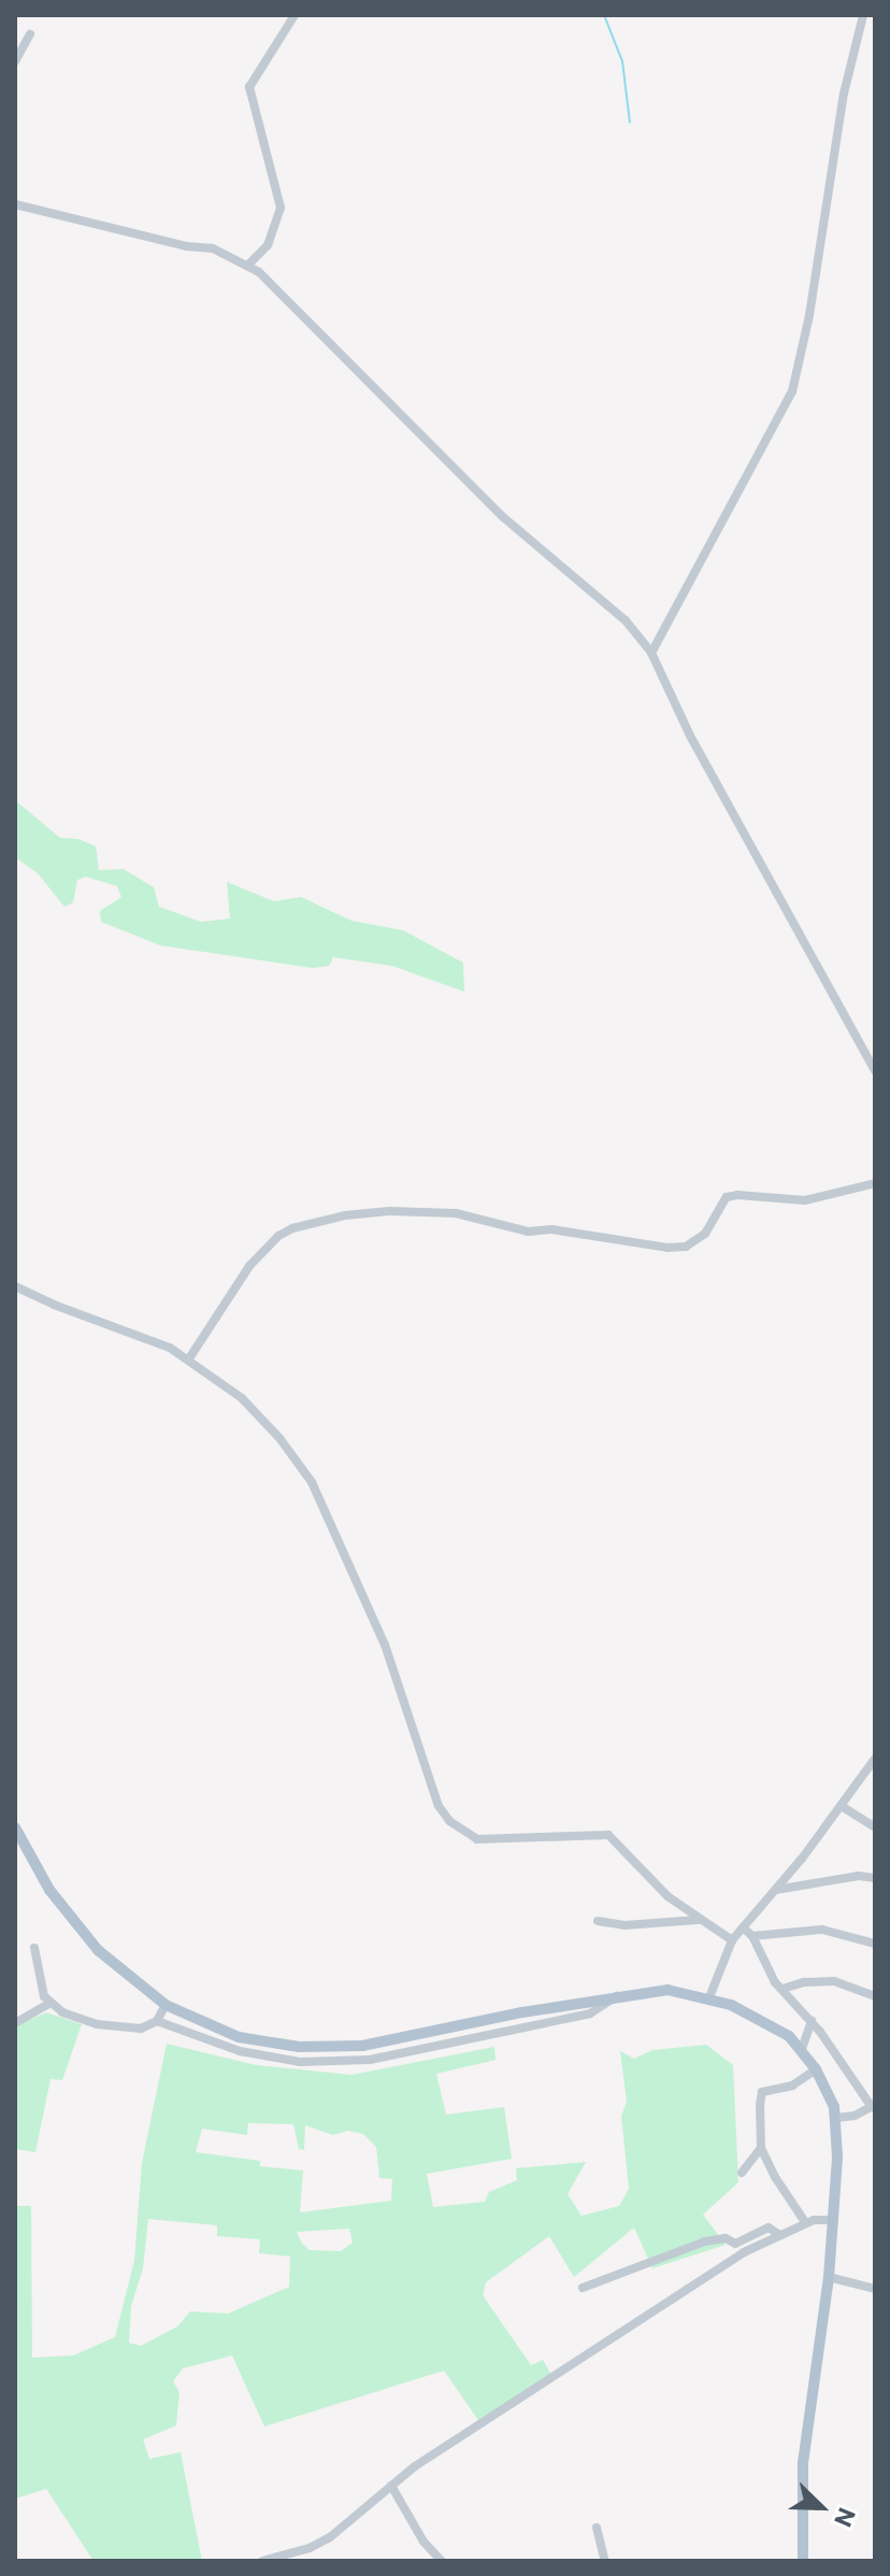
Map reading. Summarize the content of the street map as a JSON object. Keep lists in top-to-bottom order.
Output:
{
  "north": "bottom right"
}
